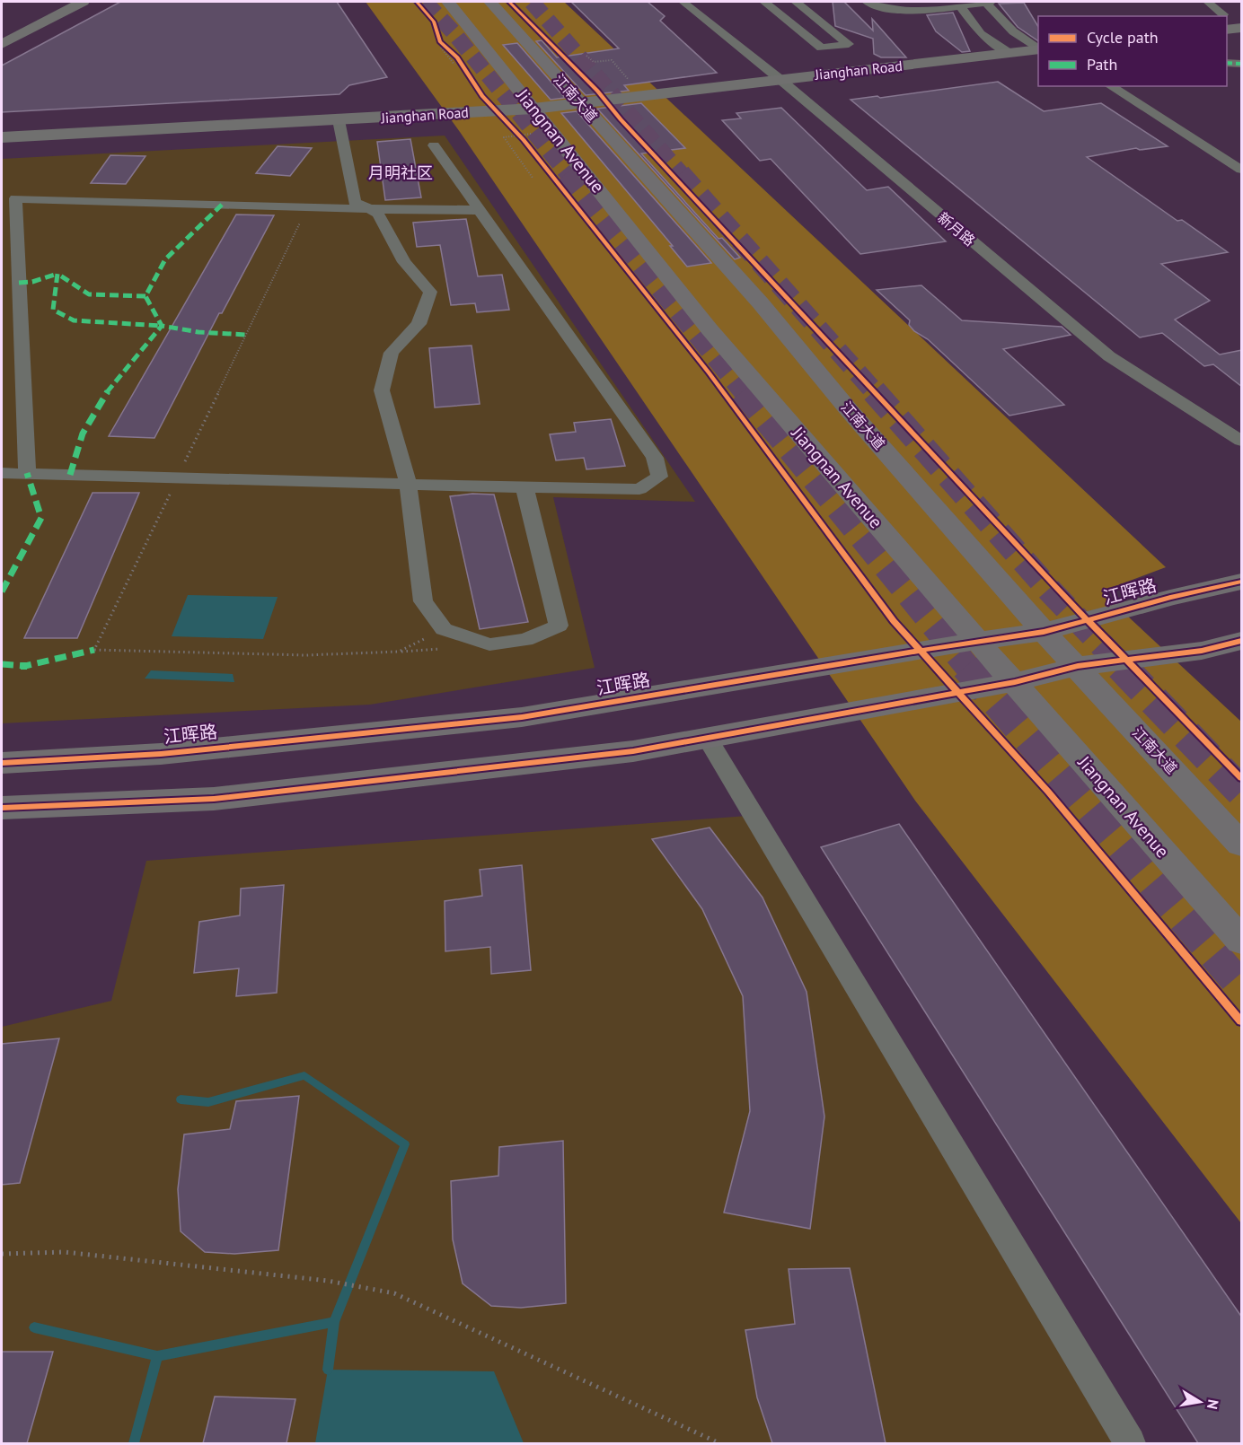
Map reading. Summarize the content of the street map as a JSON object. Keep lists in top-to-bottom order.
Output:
{
  "streets": {
    "main road": ["江南大道", "Jiangnan Avenue", "江晖路"],
    "street": ["Jianghan Road", "新月路"]
  },
  "crossings": [
    ["Jianghan Road", "江南大道"],
    ["Jianghan Road", "Jiangnan Avenue"],
    ["Jianghan Road", "新月路"],
    ["江南大道", "江晖路"],
    ["Jiangnan Avenue", "江晖路"]
  ],
  "districts": ["月明社区"],
  "legend": ["Cycle path", "Path"],
  "north": "right"
}
